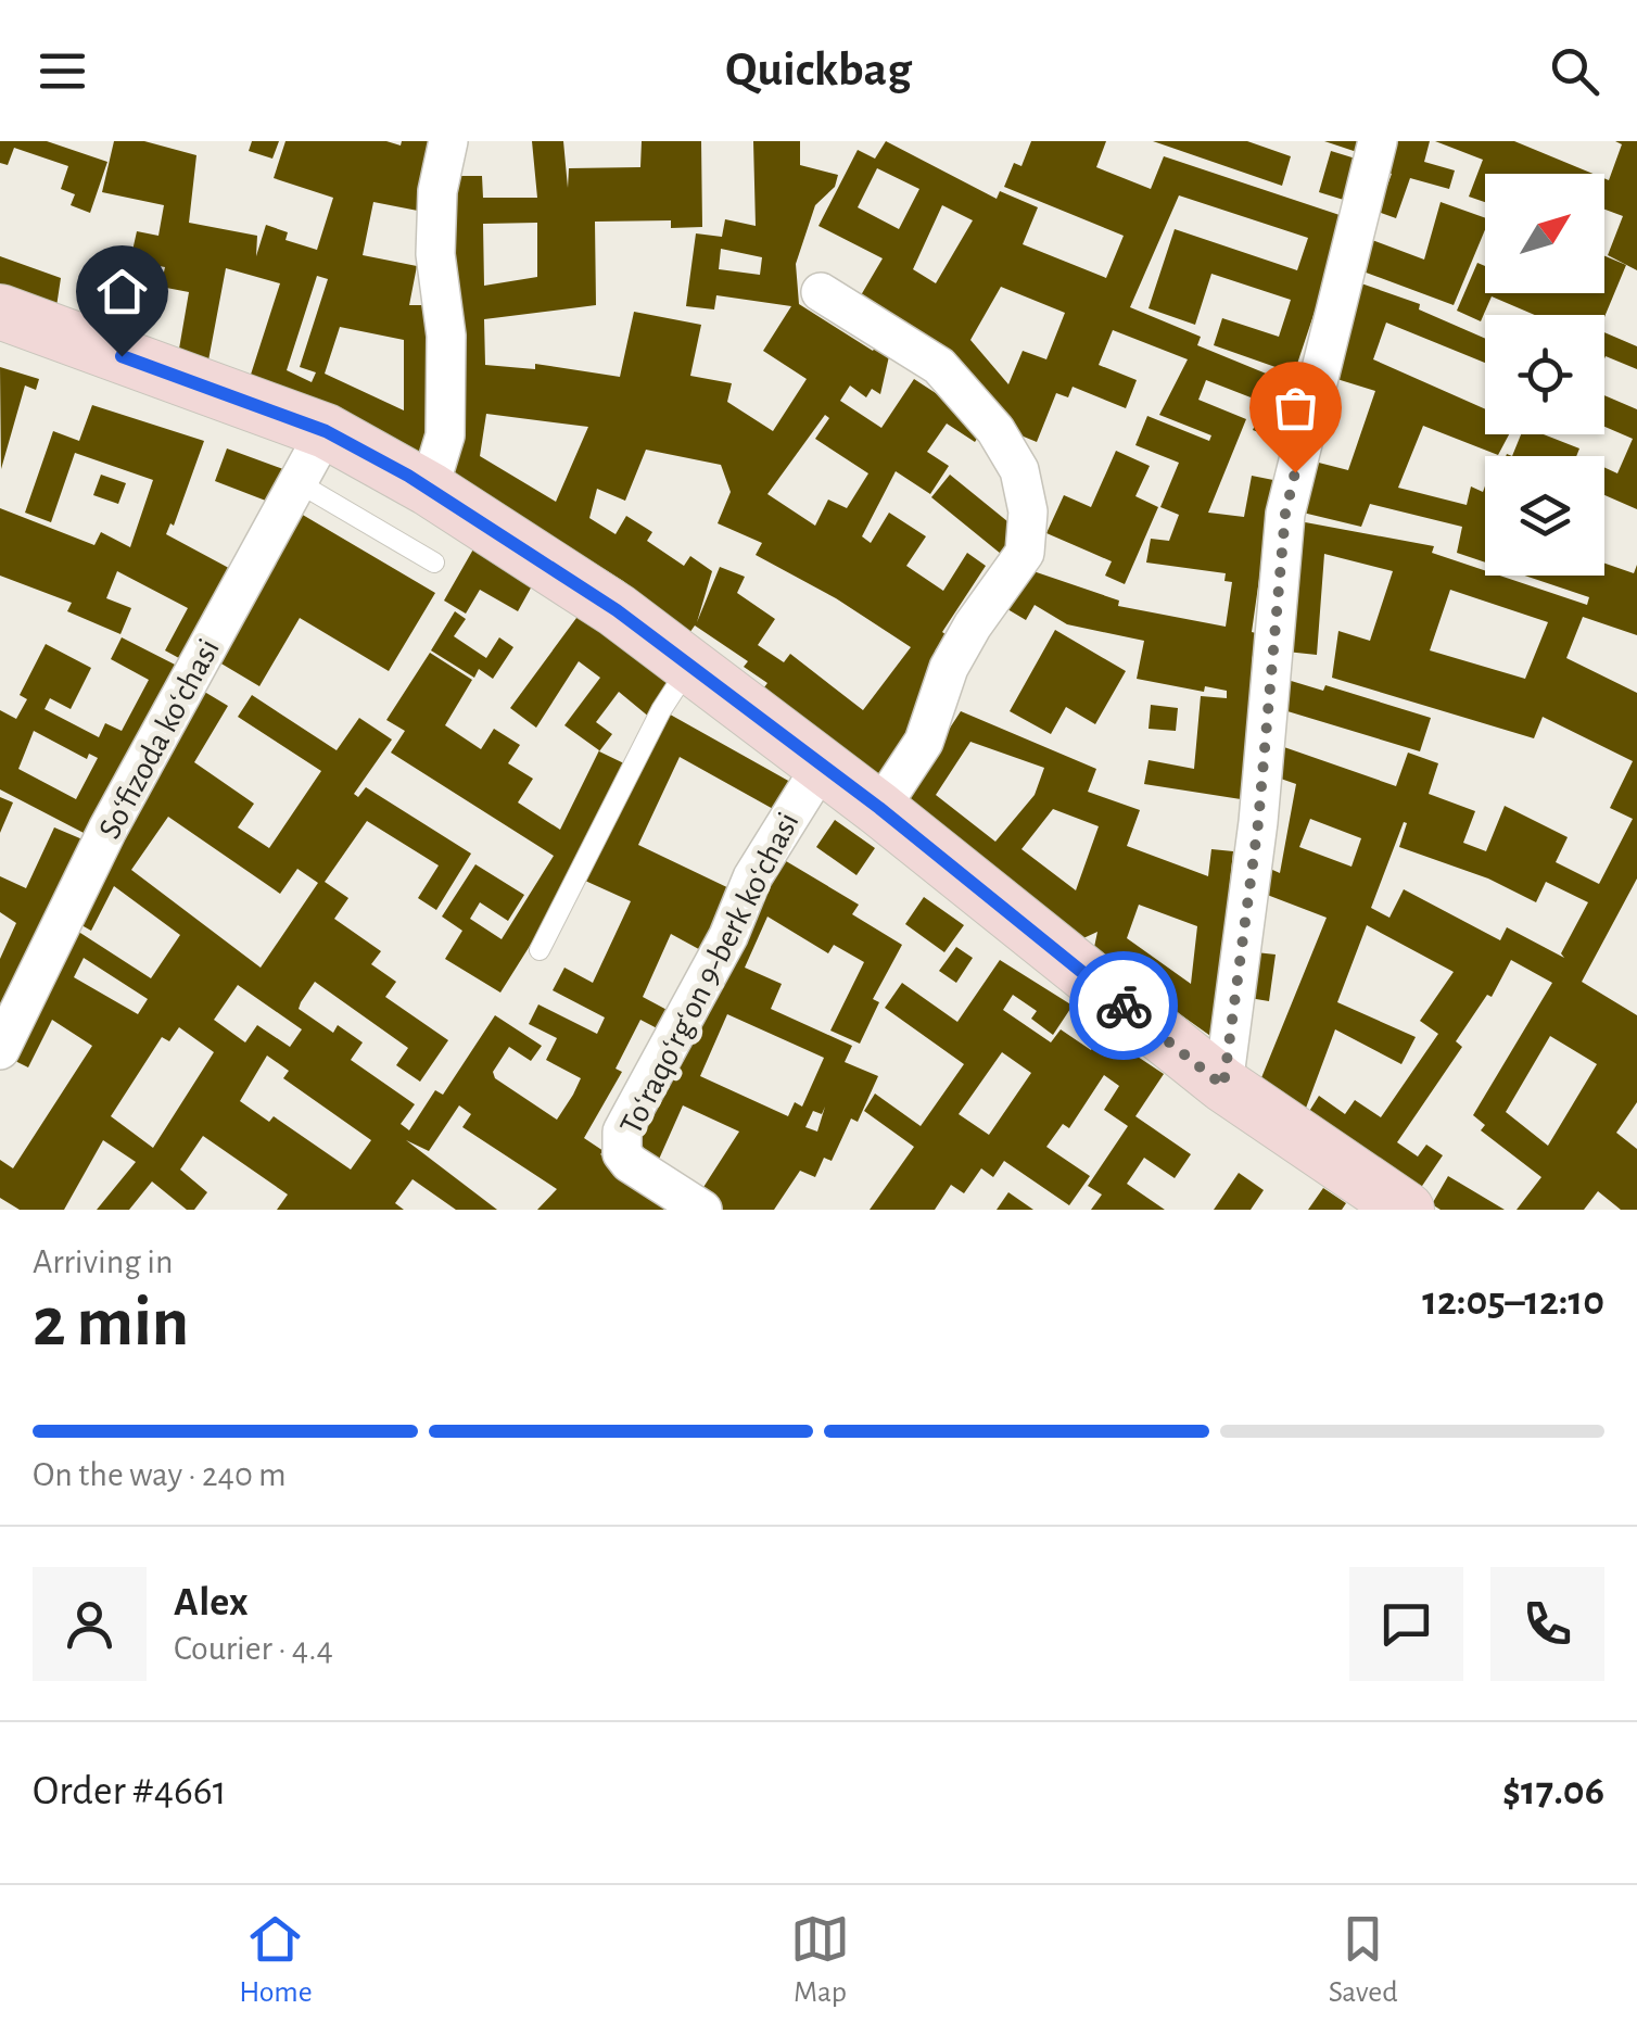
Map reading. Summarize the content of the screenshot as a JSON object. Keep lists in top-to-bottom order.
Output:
{
  "streets": {
    "street": ["Soʻfizoda koʻchasi", "Toʻraqoʻrgʻon 9-berk koʻchasi"]
  },
  "north": "top right",
  "page": {
    "header": "Quickbag",
    "heading": ["2 min", "Arriving in", "12:05–12:10"],
    "panel": [
      "Alex",
      "Courier · 4.4",
      "Order #4661",
      "$17.06"
    ],
    "bar": "On the way · 240 m",
    "tabs": ["Home", "Map", "Saved"]
  }
}
